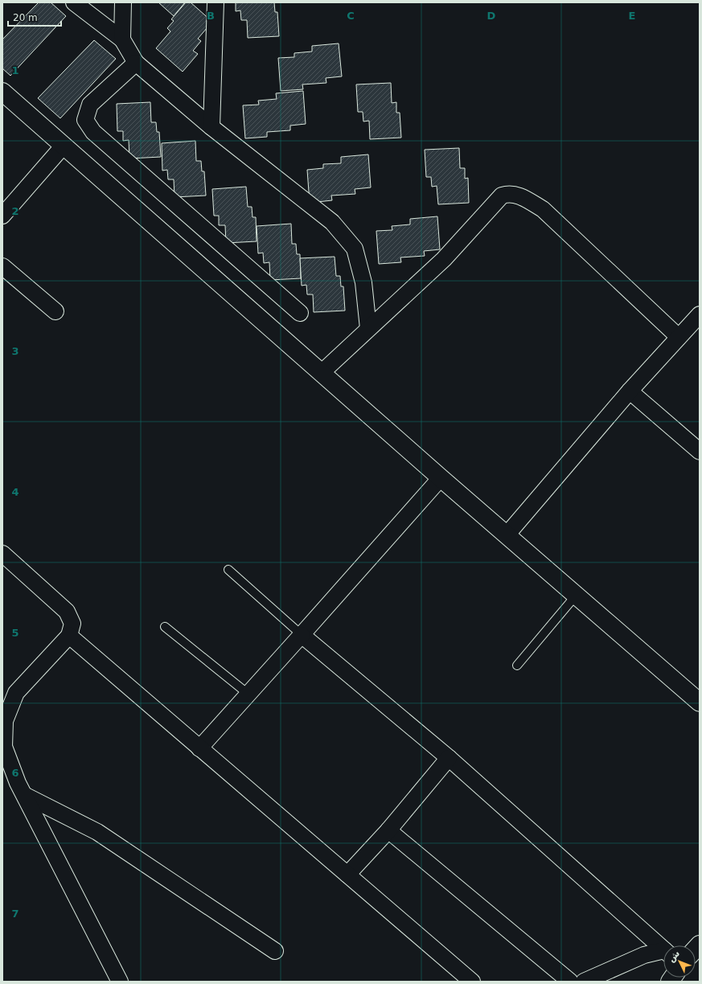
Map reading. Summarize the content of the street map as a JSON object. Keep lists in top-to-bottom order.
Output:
{
  "scale_bar": "20 m",
  "north": "top left",
  "grid": {
    "columns": [
      "B",
      "C",
      "D",
      "E"
    ],
    "rows": [
      "1",
      "2",
      "3",
      "4",
      "5",
      "6",
      "7"
    ]
  }
}
